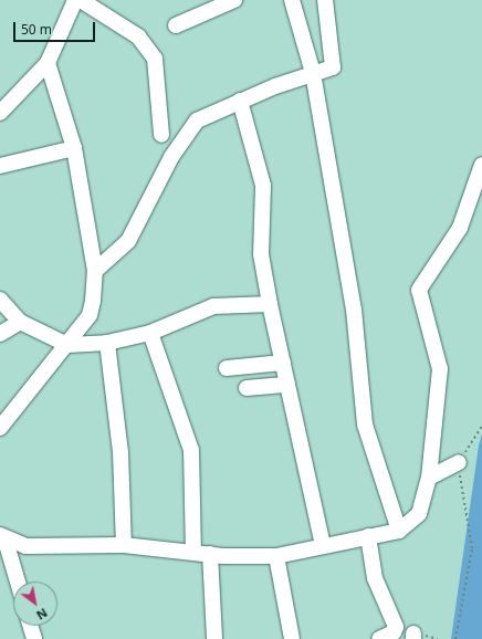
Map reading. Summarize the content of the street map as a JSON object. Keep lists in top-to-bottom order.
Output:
{
  "scale_bar": "50 m",
  "north": "bottom right"
}
